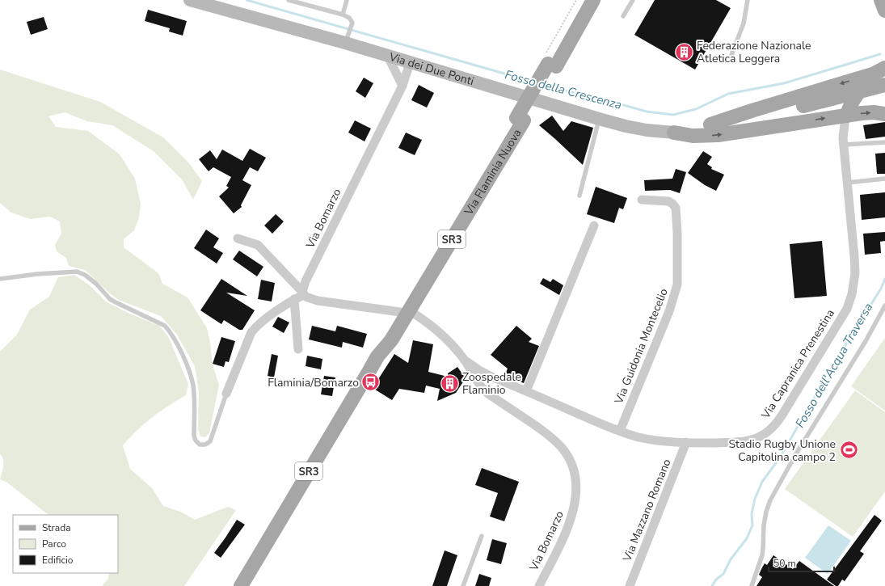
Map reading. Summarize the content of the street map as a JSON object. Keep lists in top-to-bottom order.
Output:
{
  "streets": {
    "main road": ["Via Flaminia Nuova", "SR3"],
    "street": [
      "Via dei Due Ponti",
      "Via Bomarzo",
      "Via Guidonia Montecelio",
      "Via Capranica Prenestina",
      "Via Mazzano Romano"
    ]
  },
  "crossings": [
    ["Via dei Due Ponti", "Via Bomarzo"],
    ["Via Flaminia Nuova", "Via Bomarzo"],
    ["Via Bomarzo", "Via Capranica Prenestina"],
    ["Via Guidonia Montecelio", "Via Capranica Prenestina"],
    ["Via Capranica Prenestina", "Via Mazzano Romano"]
  ],
  "water": ["Fosso della Crescenza", "Fosso dell'Acqua Traversa"],
  "places": {
    "building": ["Federazione Nazionale Atletica Leggera", "Zoospedale Flaminio"],
    "bus stop": ["Flaminia/Bomarzo"],
    "sports": ["Stadio Rugby Unione Capitolina campo 2"]
  },
  "legend": ["Strada", "Parco", "Edificio"],
  "scale_bar": "50 m"
}
